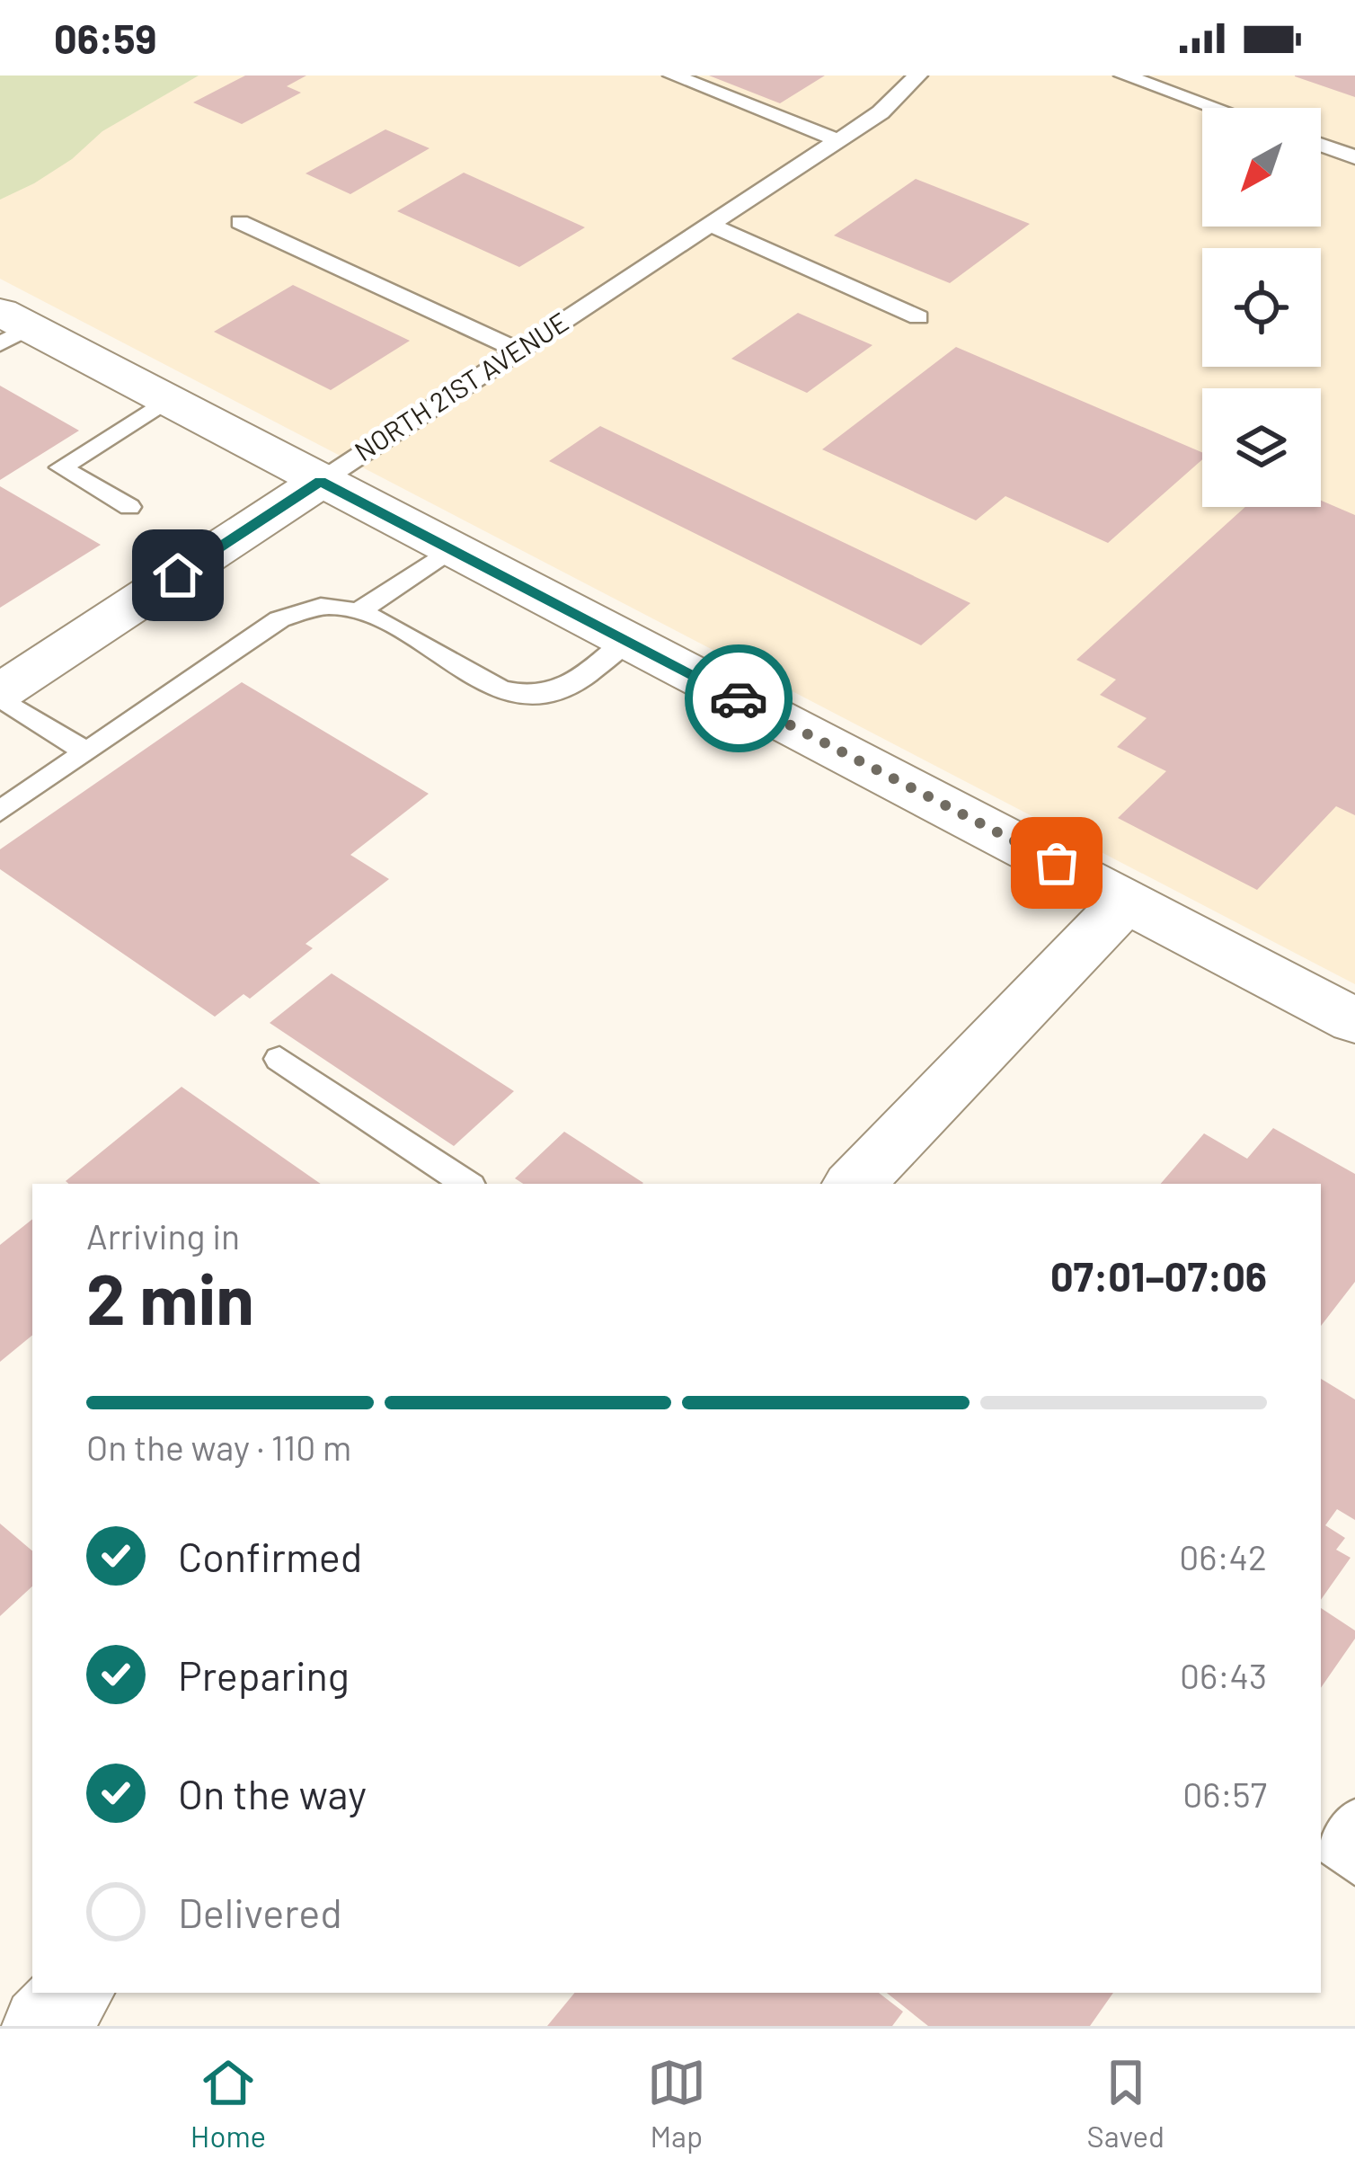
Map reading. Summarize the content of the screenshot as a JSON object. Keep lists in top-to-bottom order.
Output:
{
  "streets": {
    "street": ["NORTH 21ST AVENUE"]
  },
  "north": "bottom left",
  "page": {
    "status": "06:59",
    "heading": ["2 min", "Arriving in", "07:01–07:06"],
    "bar": "On the way · 110 m",
    "list": [
      ["Confirmed", "06:42"],
      ["Preparing", "06:43"],
      ["On the way", "06:57"],
      "Delivered"
    ],
    "tabs": ["Home", "Map", "Saved"]
  }
}
